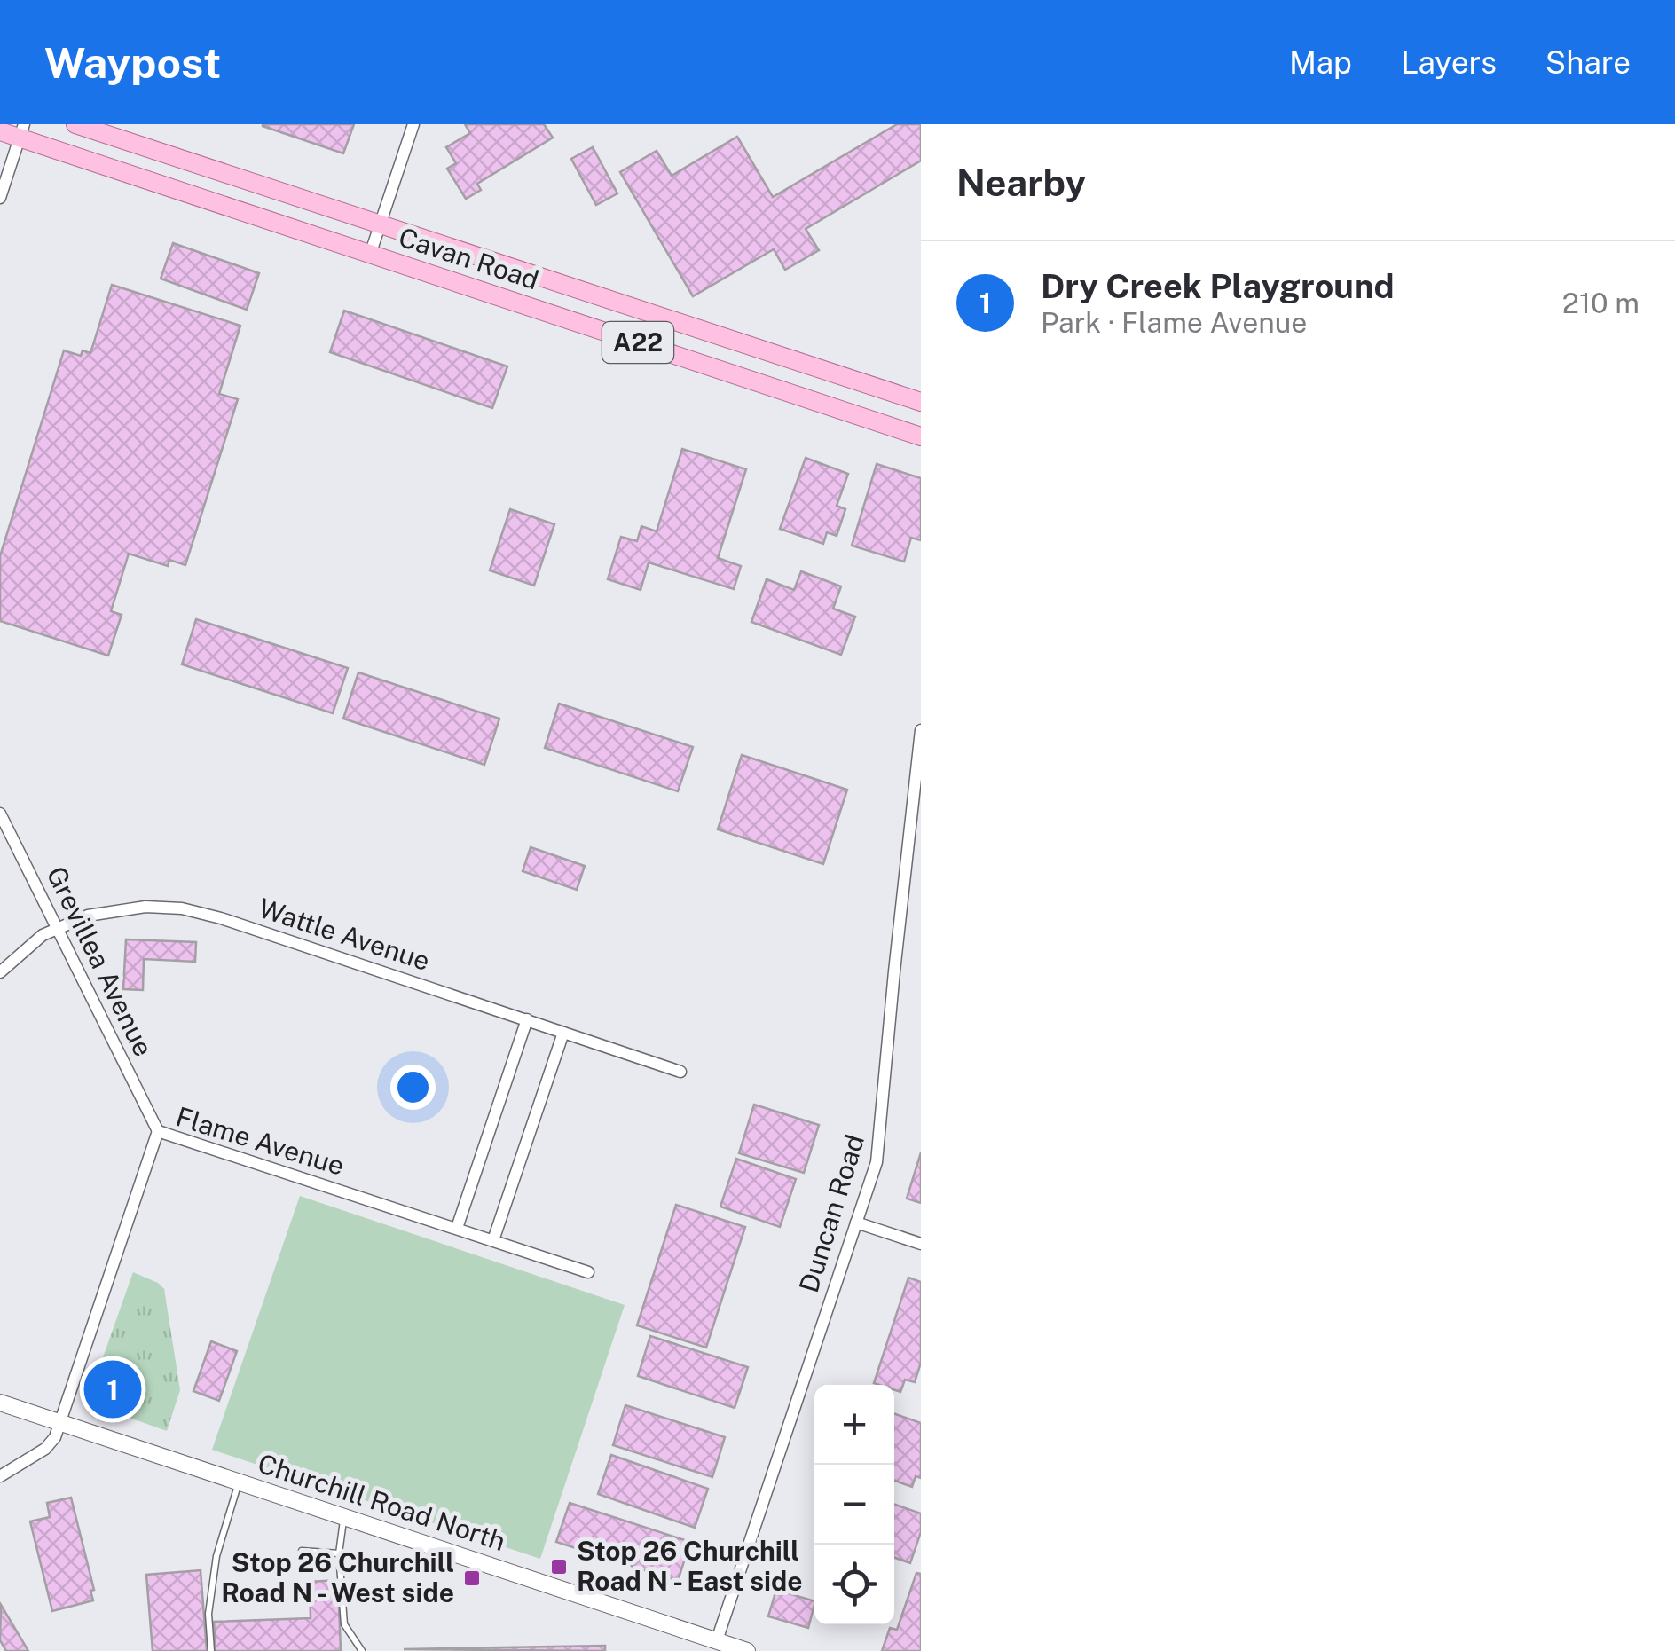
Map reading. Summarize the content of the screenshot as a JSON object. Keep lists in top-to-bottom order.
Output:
{
  "streets": {
    "main road": ["Cavan Road", "A22"],
    "street": [
      "Wattle Avenue",
      "Grevillea Avenue",
      "Flame Avenue",
      "Duncan Road",
      "Churchill Road North"
    ]
  },
  "crossings": [
    ["Wattle Avenue", "Grevillea Avenue"],
    ["Grevillea Avenue", "Flame Avenue"],
    ["Flame Avenue", "Churchill Road North"],
    ["Duncan Road", "Churchill Road North"]
  ],
  "places": {
    "transit": ["Stop 26 Churchill Road N - East side", "Stop 26 Churchill Road N - West side"]
  },
  "page": {
    "header": "Waypost",
    "nav": ["Map", "Layers", "Share"],
    "heading": "Nearby",
    "list": [
      {
        "mark": "1",
        "name": "Dry Creek Playground",
        "note": "Park · Flame Avenue",
        "value": "210 m"
      }
    ],
    "pins": "1",
    "map_buttons": ["+", "−"]
  }
}
